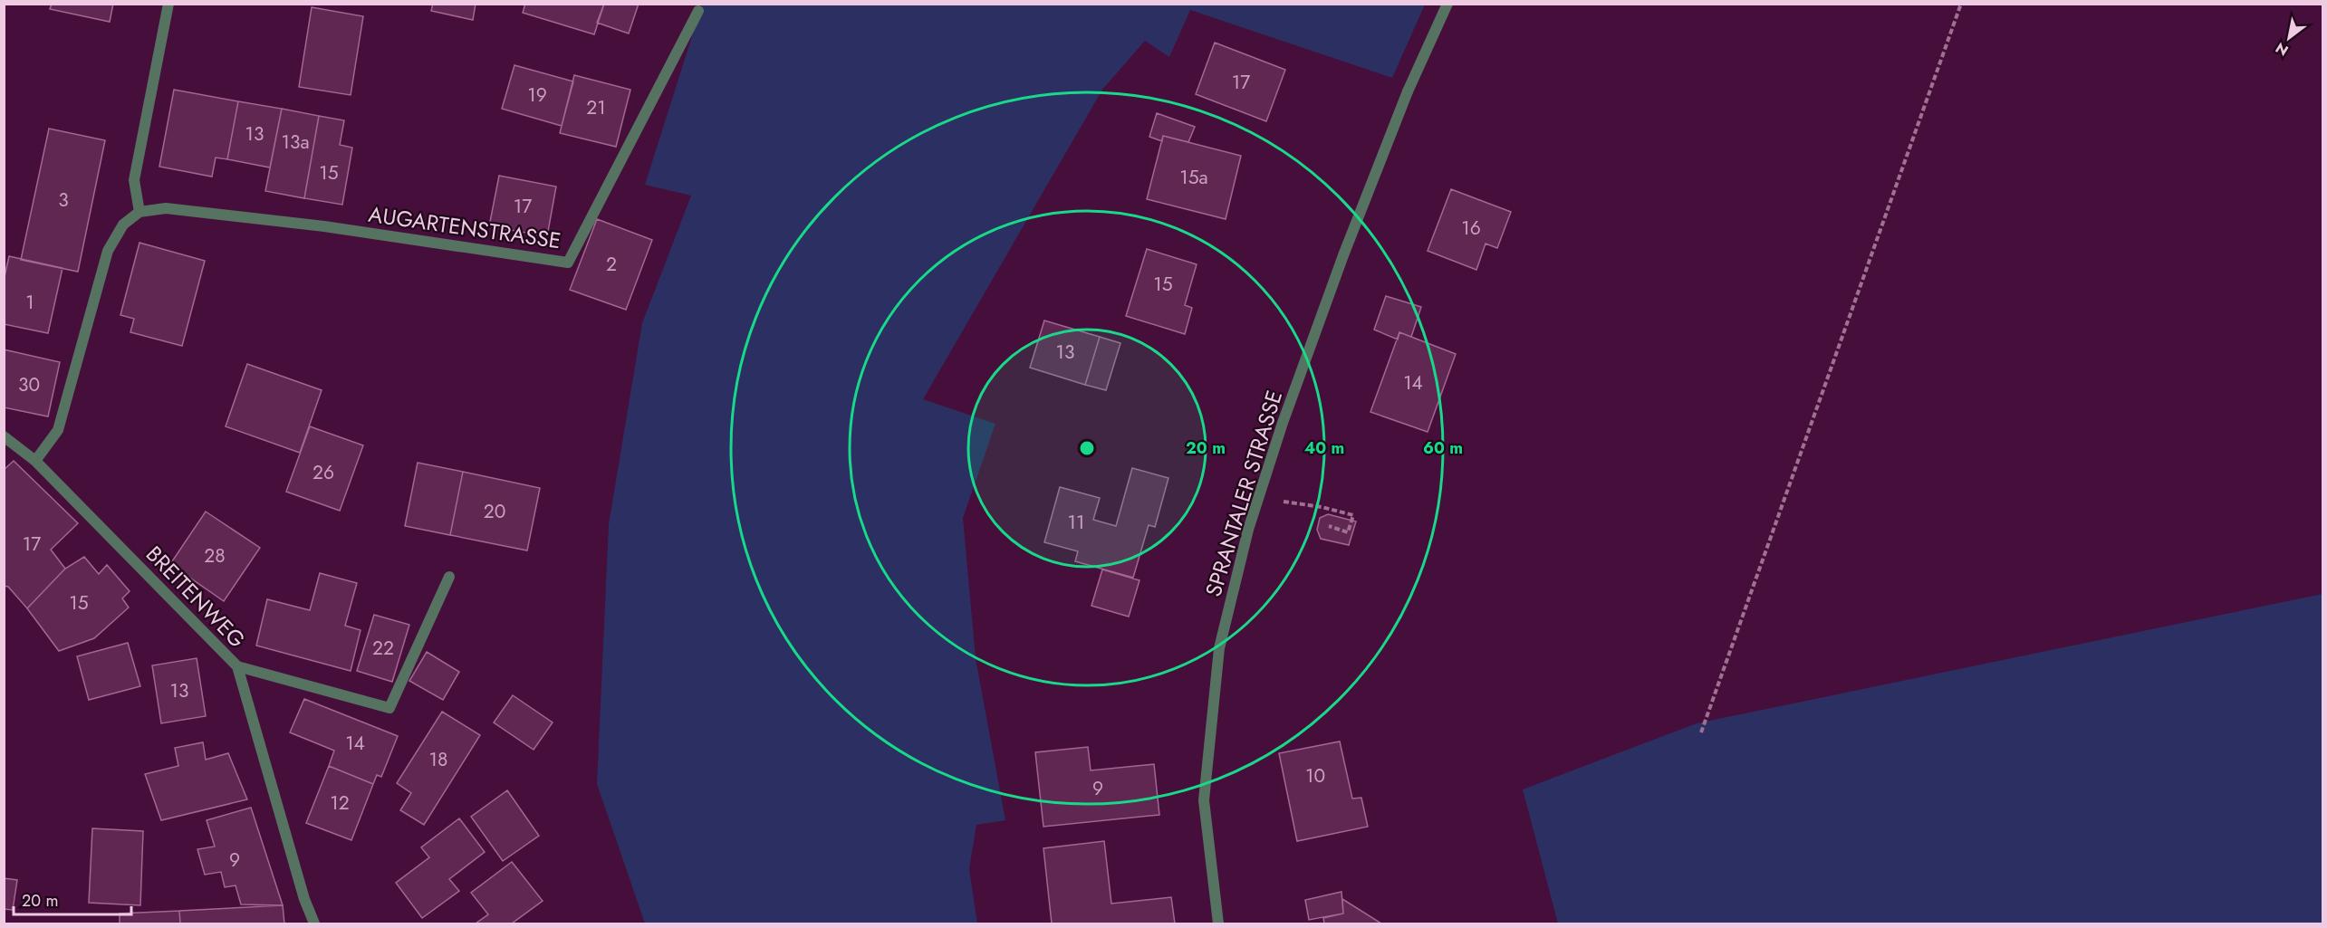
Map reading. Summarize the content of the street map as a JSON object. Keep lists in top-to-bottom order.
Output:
{
  "streets": {
    "street": ["AUGARTENSTRASSE", "SPRANTALER STRASSE", "BREITENWEG"]
  },
  "house_numbers": [
    "17",
    "19",
    "21",
    "13",
    "13a",
    "15",
    "15a",
    "3",
    "17",
    "16",
    "2",
    "15",
    "1",
    "13",
    "14",
    "30",
    "26",
    "20",
    "11",
    "17",
    "28",
    "15",
    "22",
    "13",
    "14",
    "18",
    "10",
    "9",
    "12",
    "9"
  ],
  "scale_bar": "20 m",
  "north": "bottom left",
  "rings": ["20 m", "40 m", "60 m"]
}
